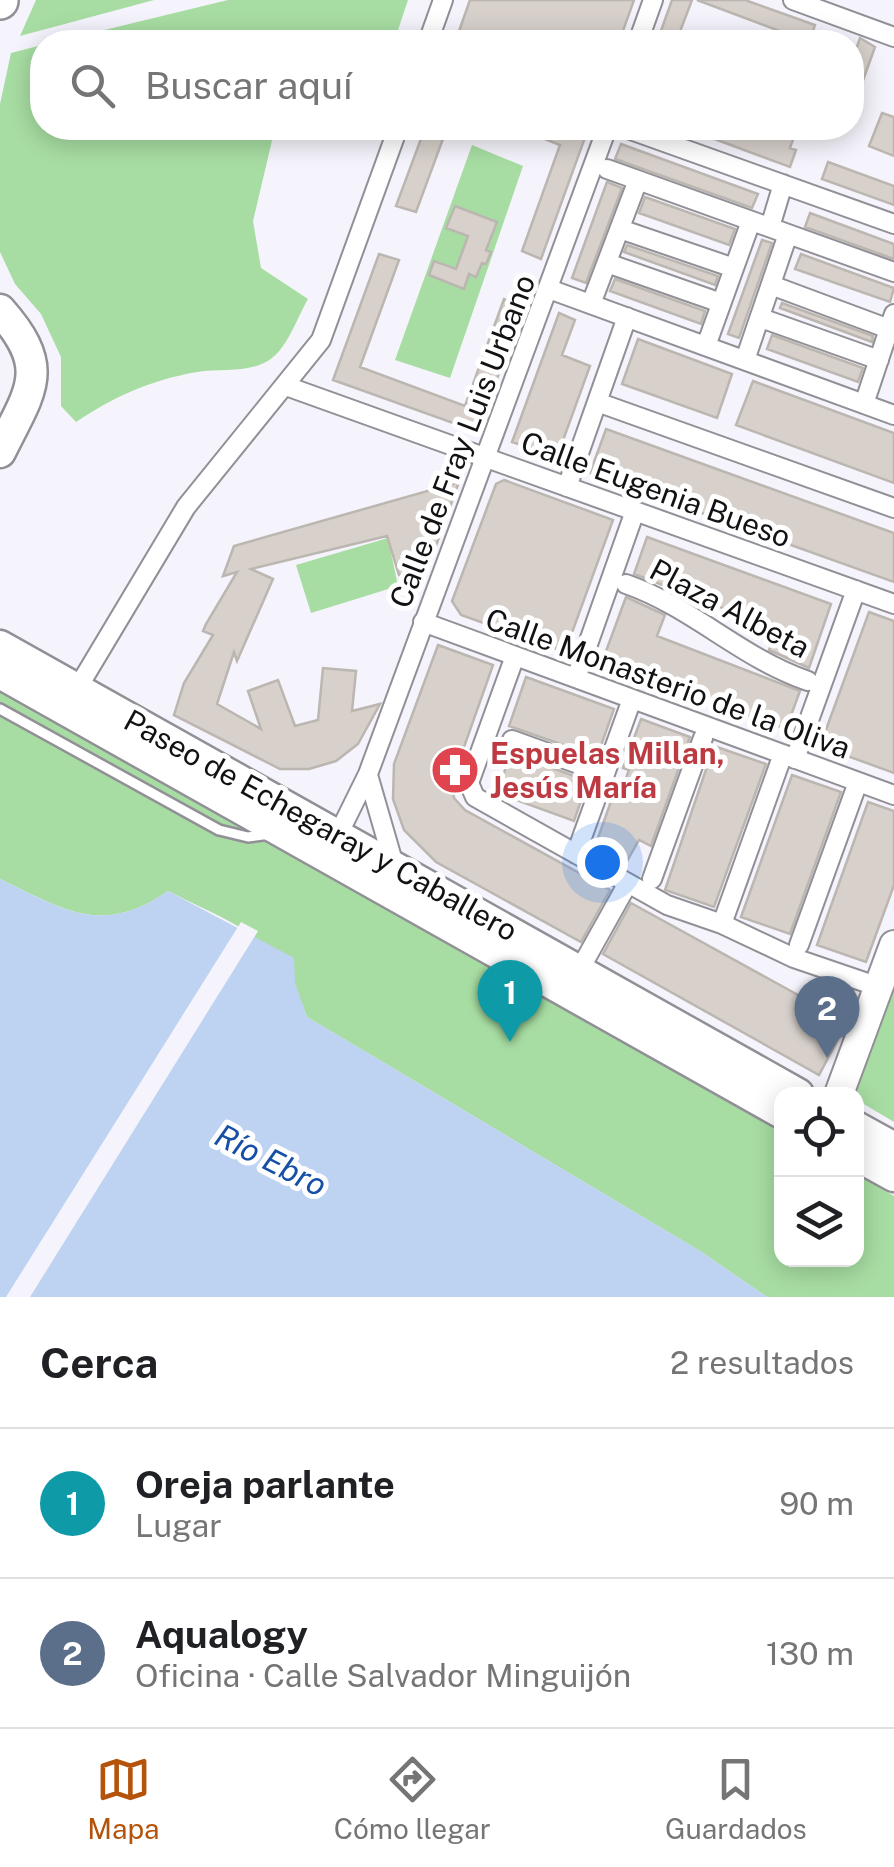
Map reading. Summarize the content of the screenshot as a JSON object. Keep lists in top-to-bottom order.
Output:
{
  "streets": {
    "main road": ["Paseo de Echegaray y Caballero"],
    "street": [
      "Calle de Fray Luis Urbano",
      "Calle Eugenia Bueso",
      "Plaza Albeta",
      "Calle Monasterio de la Oliva"
    ]
  },
  "crossings": [
    ["Calle de Fray Luis Urbano", "Calle Eugenia Bueso"],
    ["Calle de Fray Luis Urbano", "Calle Monasterio de la Oliva"],
    ["Calle de Fray Luis Urbano", "Paseo de Echegaray y Caballero"]
  ],
  "water": ["Río Ebro"],
  "places": {
    "pharmacy": ["Espuelas Millan, Jesús María"]
  },
  "page": {
    "search": "Buscar aquí",
    "pins": ["1", "2"],
    "heading": ["Cerca", "2 resultados"],
    "list": [
      {
        "mark": "1",
        "name": "Oreja parlante",
        "note": "Lugar",
        "value": "90 m"
      },
      {
        "mark": "2",
        "name": "Aqualogy",
        "note": "Oficina · Calle Salvador Minguijón",
        "value": "130 m"
      }
    ],
    "nav": ["Mapa", "Cómo llegar", "Guardados"]
  }
}
